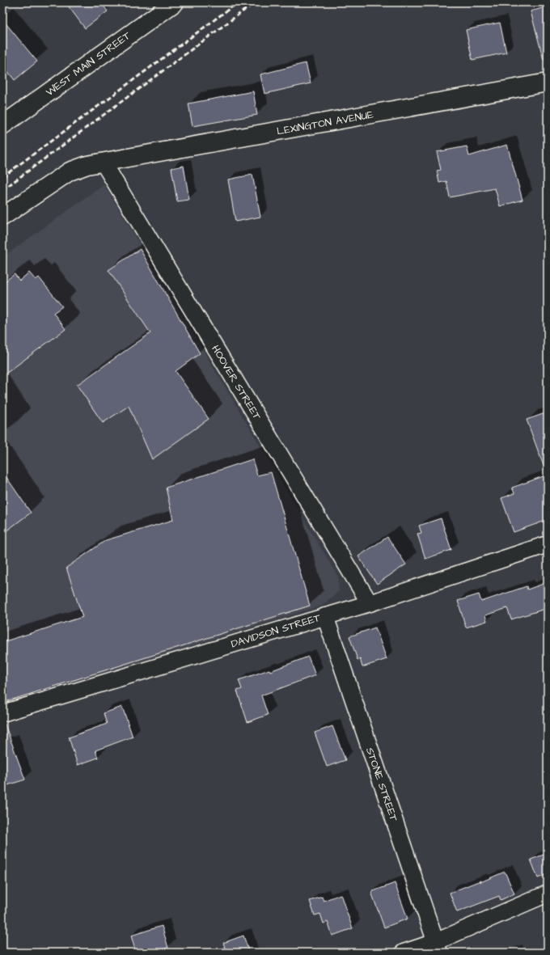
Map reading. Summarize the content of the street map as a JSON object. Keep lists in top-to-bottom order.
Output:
{
  "streets": {
    "main road": ["WEST MAIN STREET", "LEXINGTON AVENUE"],
    "street": ["HOOVER STREET", "DAVIDSON STREET", "STONE STREET"]
  },
  "crossings": [
    ["LEXINGTON AVENUE", "HOOVER STREET"],
    ["HOOVER STREET", "DAVIDSON STREET"],
    ["DAVIDSON STREET", "STONE STREET"]
  ]
}
